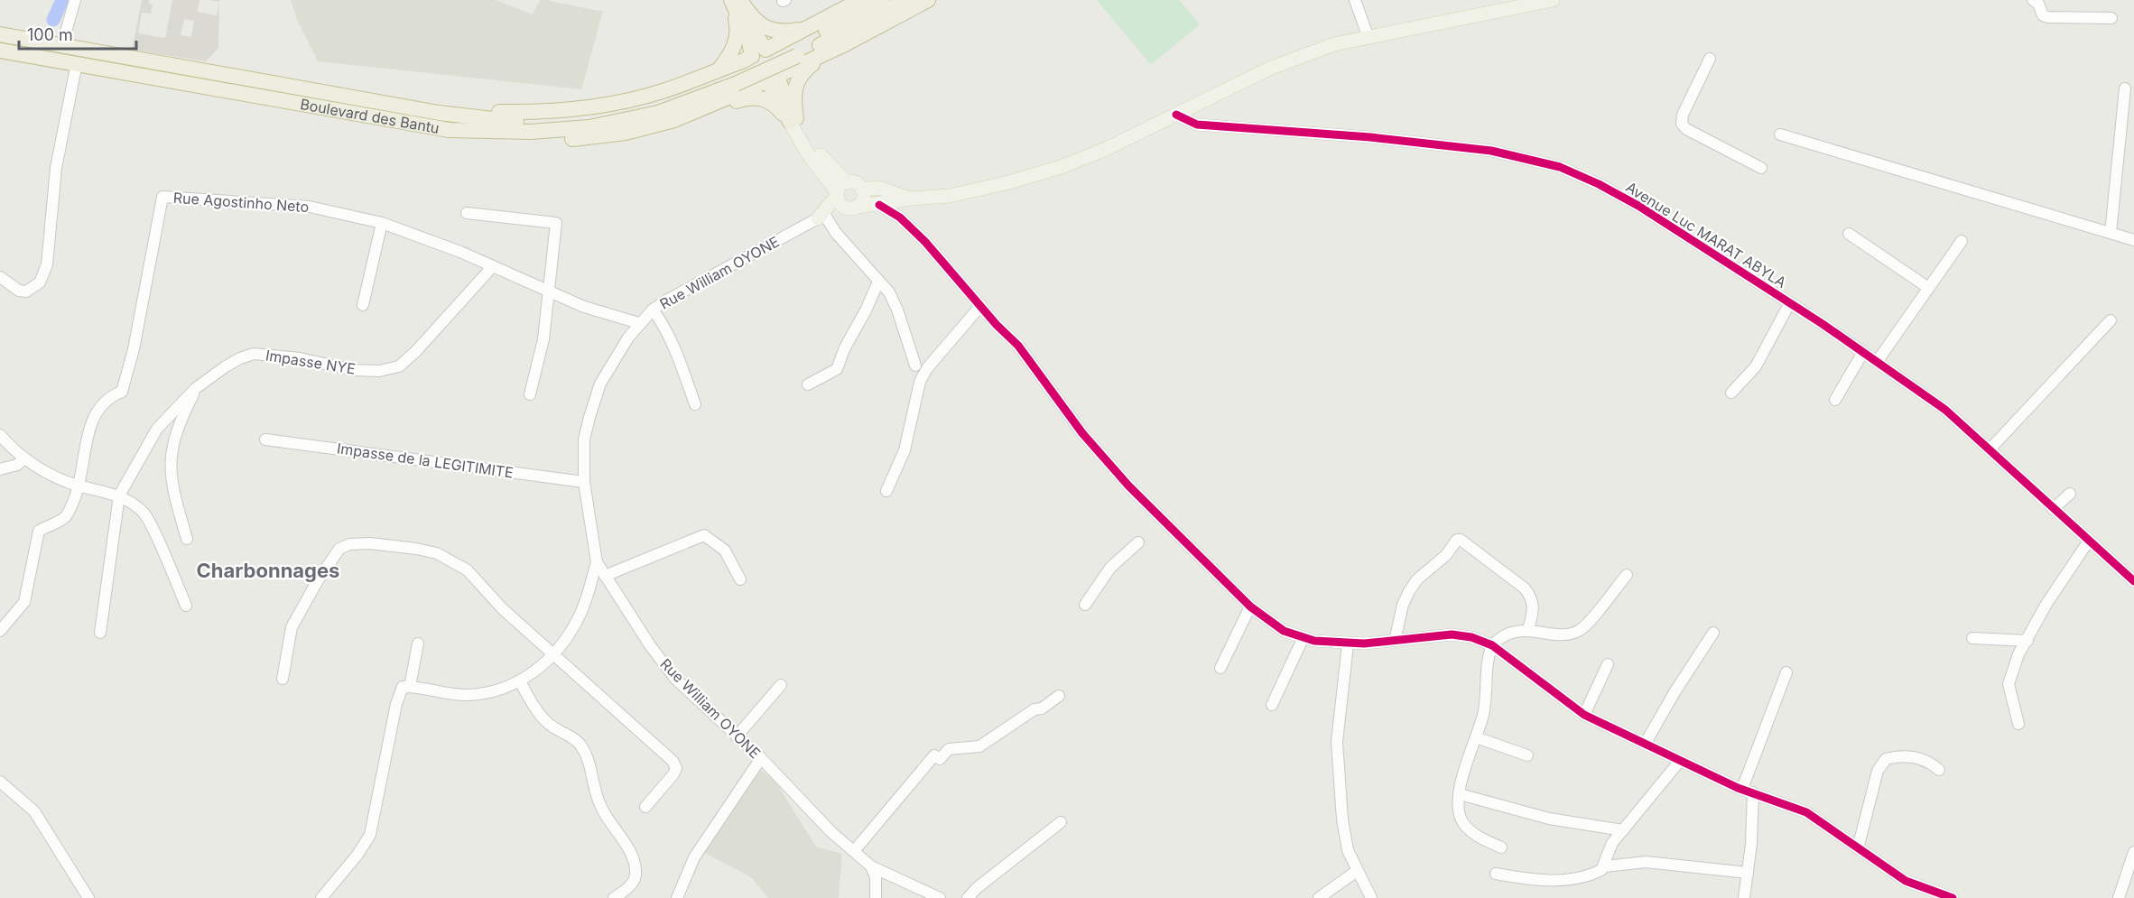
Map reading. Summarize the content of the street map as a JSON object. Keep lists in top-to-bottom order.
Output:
{
  "streets": {
    "highway": ["Boulevard des Bantu"],
    "street": [
      "Rue Agostinho Neto",
      "Avenue Luc MARAT ABYLA",
      "Rue William OYONE",
      "Impasse NYE",
      "Impasse de la LEGITIMITE"
    ]
  },
  "crossings": [
    ["Rue Agostinho Neto", "Rue William OYONE"],
    ["Rue Agostinho Neto", "Impasse NYE"],
    ["Rue William OYONE", "Impasse de la LEGITIMITE"]
  ],
  "districts": ["Charbonnages"],
  "scale_bar": "100 m"
}
